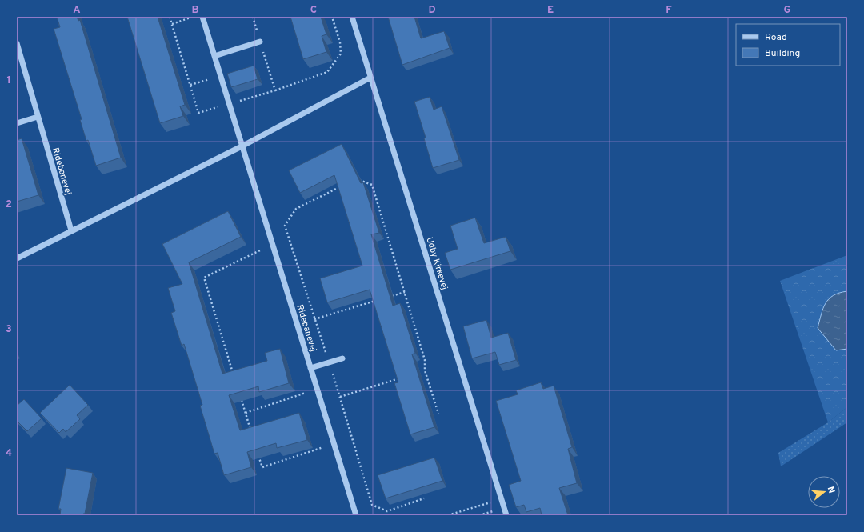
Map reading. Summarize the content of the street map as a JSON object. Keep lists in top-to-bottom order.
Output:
{
  "streets": {
    "street": ["Ridebanevej", "Udby Kirkevej"]
  },
  "legend": ["Road", "Building"],
  "north": "right",
  "grid": {
    "columns": [
      "A",
      "B",
      "C",
      "D",
      "E",
      "F",
      "G"
    ],
    "rows": [
      "1",
      "2",
      "3",
      "4"
    ]
  }
}
